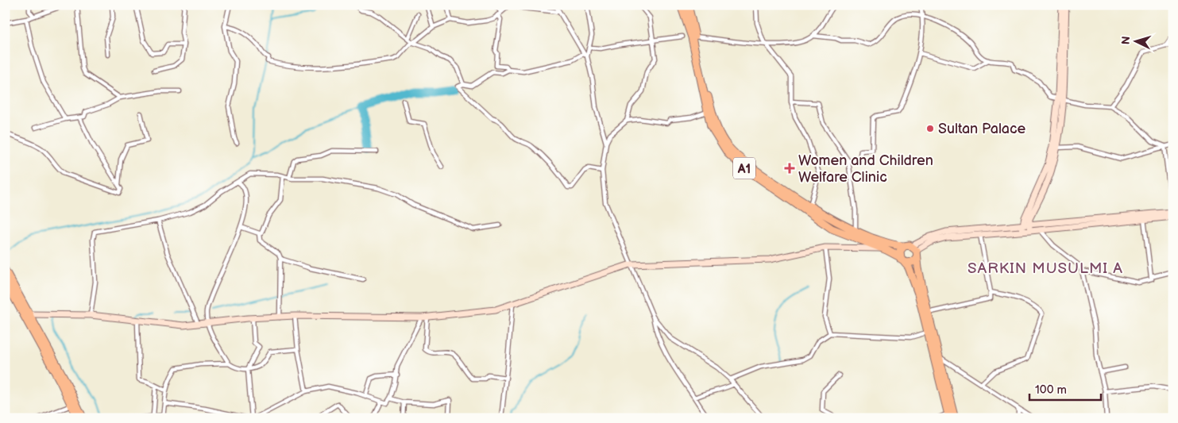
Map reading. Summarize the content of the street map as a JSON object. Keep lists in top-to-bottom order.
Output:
{
  "streets": {
    "highway": ["A1"]
  },
  "districts": ["SARKIN MUSULMI A"],
  "places": {
    "other": ["Sultan Palace"],
    "health": ["Women and Children Welfare Clinic"]
  },
  "scale_bar": "100 m",
  "north": "left"
}
